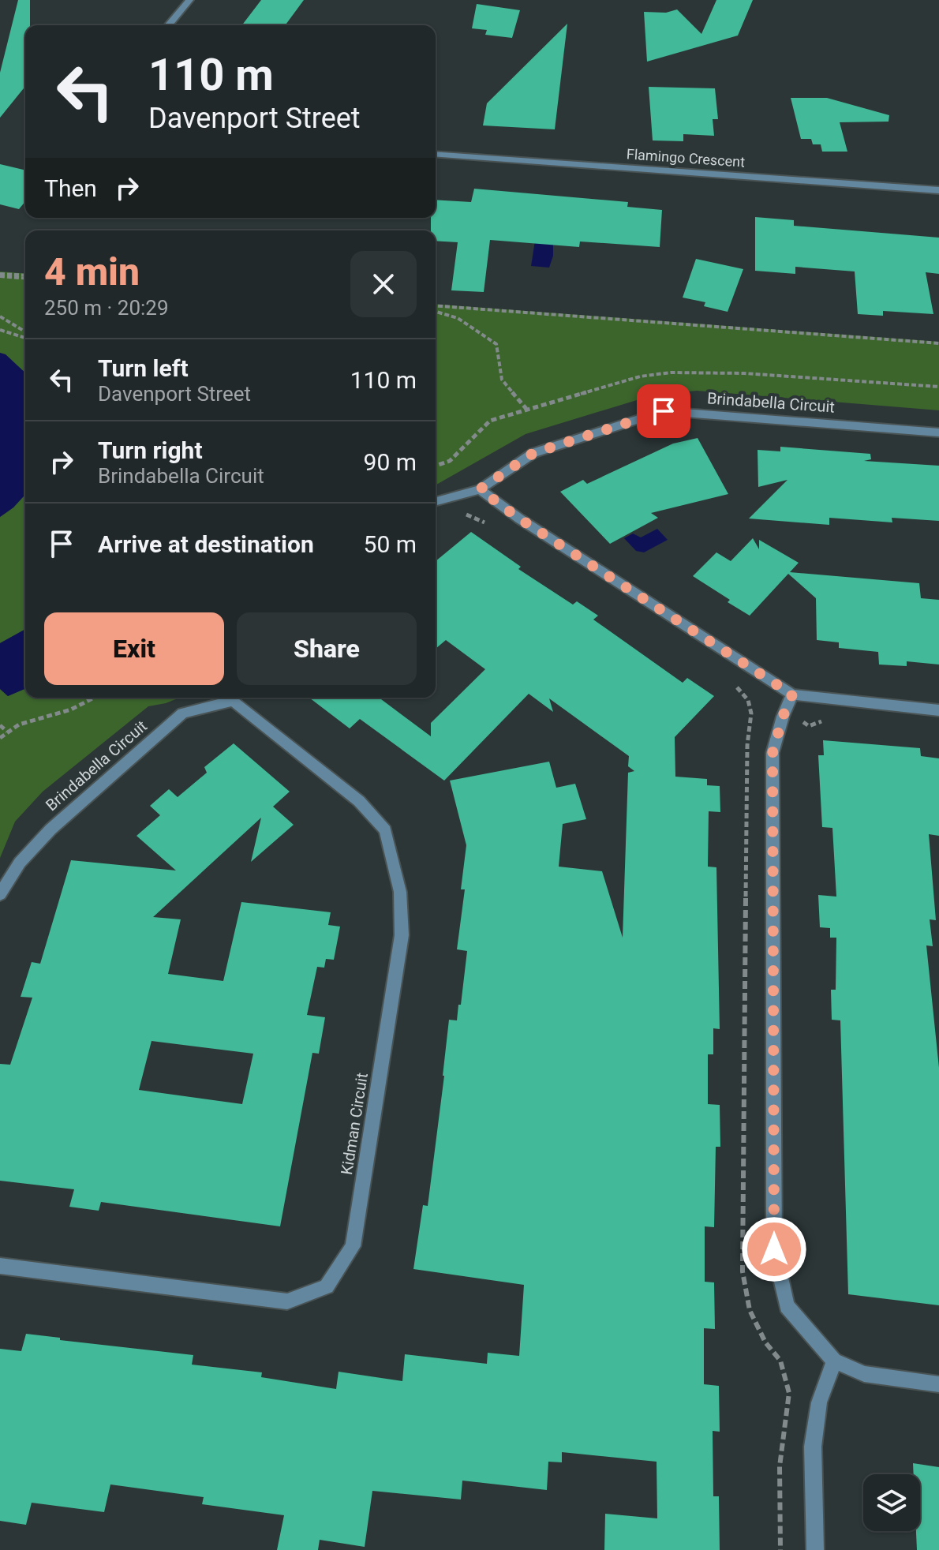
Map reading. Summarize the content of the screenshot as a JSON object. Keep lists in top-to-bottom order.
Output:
{
  "streets": {
    "street": ["Flamingo Crescent", "Brindabella Circuit", "Kidman Circuit"]
  },
  "page": {
    "turn": ["110 m", "Davenport Street"],
    "then": "Then",
    "heading": ["4 min", "250 m · 20:29"],
    "list": [
      {
        "name": "Turn left",
        "note": "Davenport Street",
        "value": "110 m"
      },
      {
        "name": "Turn right",
        "note": "Brindabella Circuit",
        "value": "90 m"
      },
      {
        "name": "Arrive at destination",
        "value": "50 m"
      }
    ],
    "buttons": ["Exit", "Share"]
  }
}
